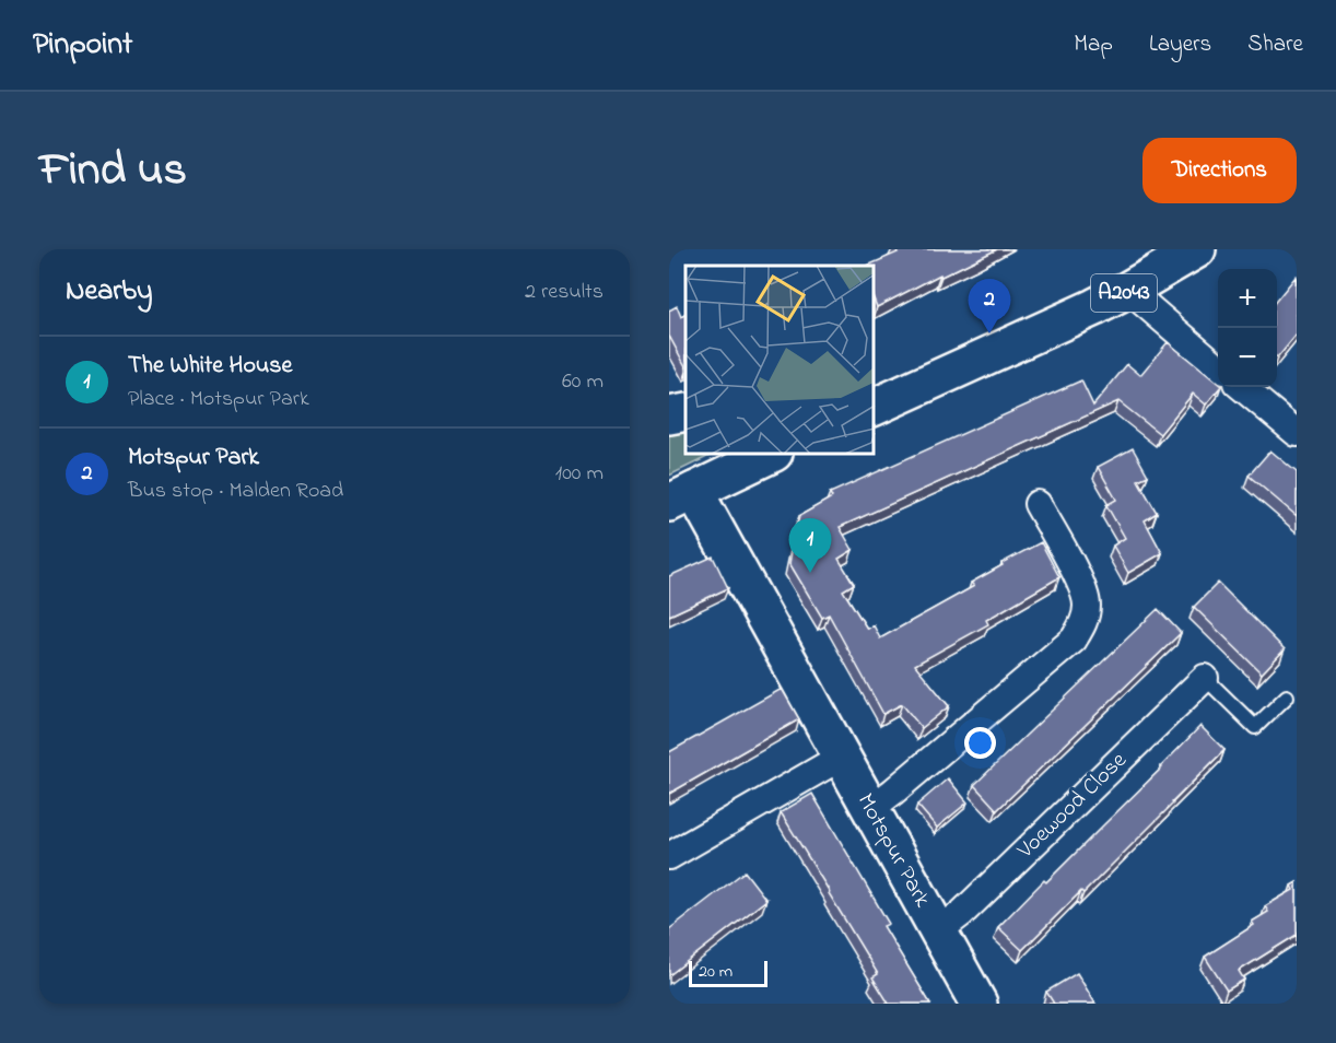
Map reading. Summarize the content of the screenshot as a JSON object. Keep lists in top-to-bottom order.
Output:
{
  "streets": {
    "street": ["A2043", "Voewood Close", "Motspur Park"]
  },
  "crossings": [
    ["Voewood Close", "Motspur Park"]
  ],
  "scale_bar": "20 m",
  "page": {
    "header": "Pinpoint",
    "nav": ["Map", "Layers", "Share"],
    "title": "Find us",
    "buttons": "Directions",
    "heading": ["Nearby", "2 results"],
    "map_buttons": ["+", "−"],
    "pins": ["2", "1"],
    "list": [
      {
        "mark": "1",
        "name": "The White House",
        "note": "Place · Motspur Park",
        "value": "60 m"
      },
      {
        "mark": "2",
        "name": "Motspur Park",
        "note": "Bus stop · Malden Road",
        "value": "100 m"
      }
    ],
    "scale": "20 m"
  }
}
